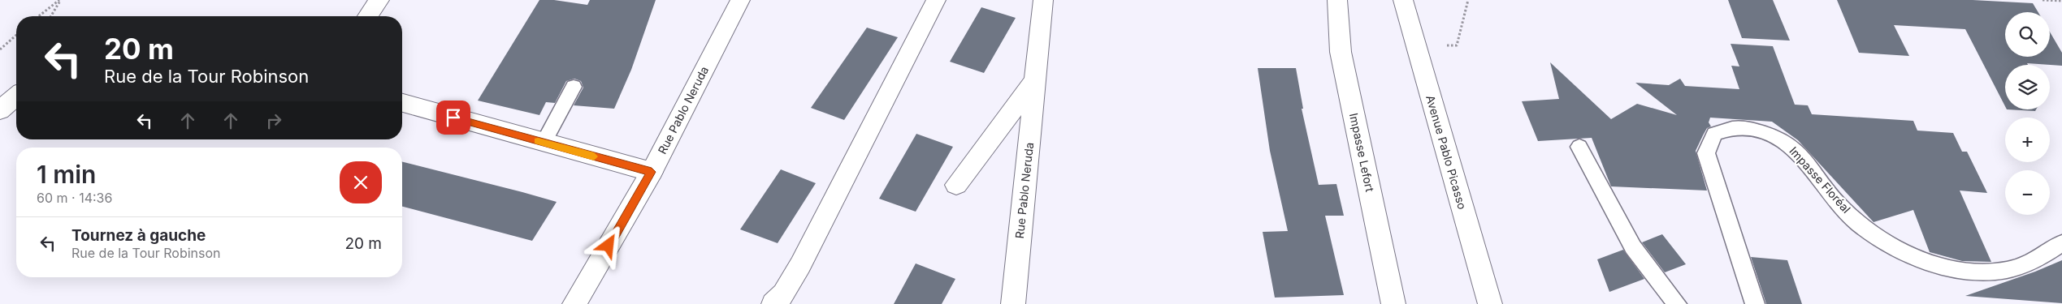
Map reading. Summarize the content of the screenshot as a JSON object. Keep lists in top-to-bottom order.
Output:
{
  "streets": {
    "street": ["Rue Pablo Neruda", "Impasse Lefort", "Avenue Pablo Picasso"],
    "lane": ["Impasse Floréal"]
  },
  "page": {
    "map_buttons": ["+", "−"],
    "turn": ["20 m", "Rue de la Tour Robinson"],
    "heading": ["1 min", "60 m · 14:36"],
    "list": [
      {
        "name": "Tournez à gauche",
        "note": "Rue de la Tour Robinson",
        "value": "20 m"
      }
    ]
  }
}
